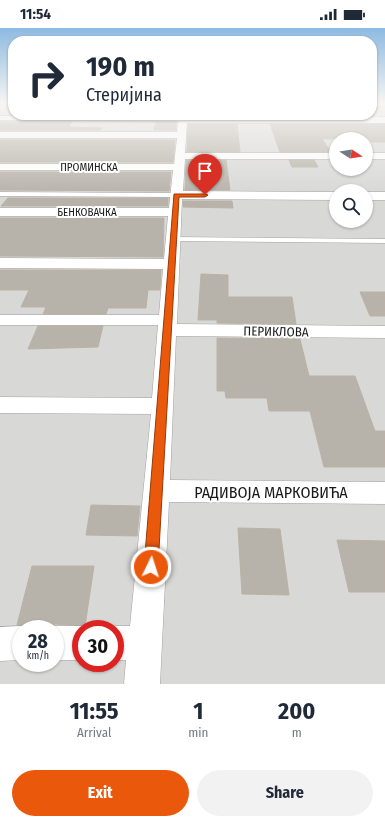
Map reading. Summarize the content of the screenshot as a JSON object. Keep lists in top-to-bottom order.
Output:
{
  "streets": {
    "street": [
      "ПРОМИНСКА",
      "БЕНКОВАЧКА",
      "ПЕРИКЛОВА",
      "РАДИВОЈА МАРКОВИЋА"
    ]
  },
  "north": "right",
  "page": {
    "status": "11:54",
    "turn": ["190 m", "Стеријина"],
    "speed": "28 km/h",
    "limit": "30",
    "eta": [
      "11:55",
      "Arrival",
      "1",
      "min",
      "200",
      "m"
    ],
    "buttons": ["Exit", "Share"]
  }
}
